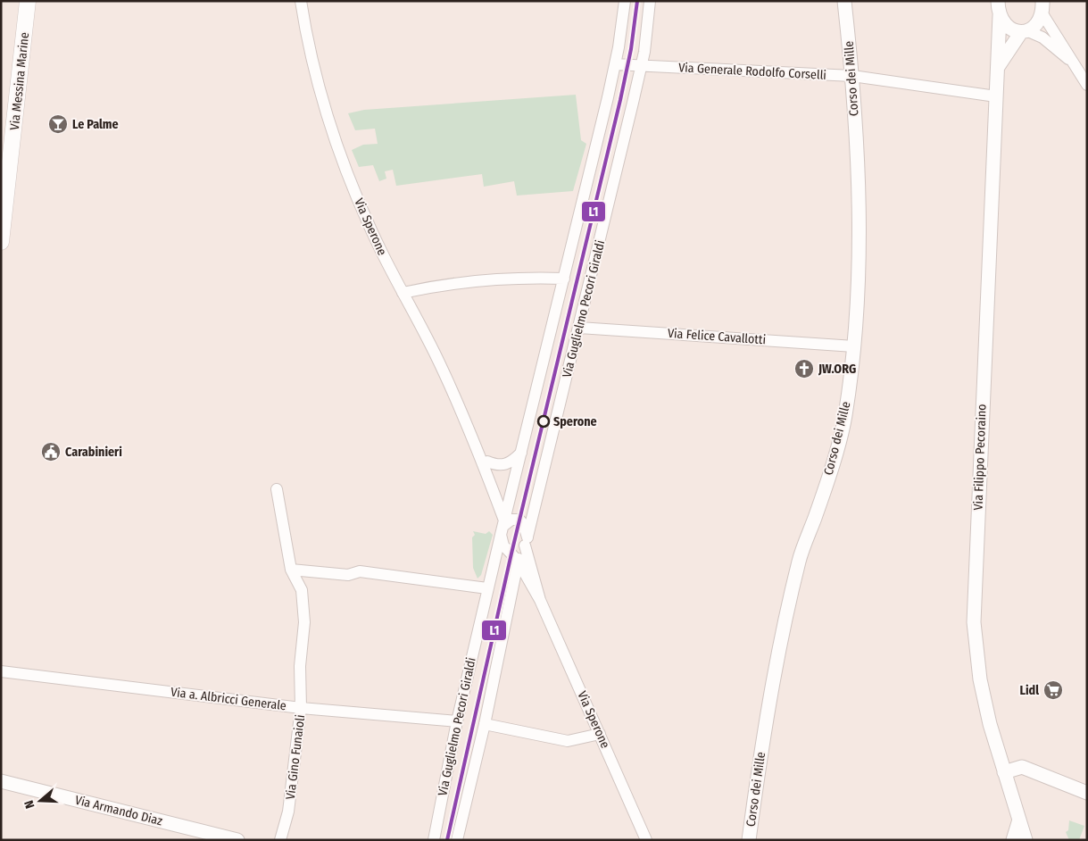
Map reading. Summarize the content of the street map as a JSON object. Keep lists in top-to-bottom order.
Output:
{
  "streets": {
    "main road": ["Via Messina Marine"],
    "street": [
      "Via Generale Rodolfo Corselli",
      "Corso dei Mille",
      "Via Sperone",
      "Via Guglielmo Pecori Giraldi",
      "Via Felice Cavallotti",
      "Via Filippo Pecoraino",
      "Via a. Albricci Generale",
      "Via Gino Funaioli",
      "Via Armando Diaz"
    ]
  },
  "crossings": [
    ["Via Generale Rodolfo Corselli", "Corso dei Mille"],
    ["Via Generale Rodolfo Corselli", "Via Guglielmo Pecori Giraldi"],
    ["Via Generale Rodolfo Corselli", "Via Filippo Pecoraino"],
    ["Corso dei Mille", "Via Felice Cavallotti"],
    ["Via Guglielmo Pecori Giraldi", "Via Felice Cavallotti"],
    ["Via Guglielmo Pecori Giraldi", "Via a. Albricci Generale"],
    ["Via a. Albricci Generale", "Via Gino Funaioli"]
  ],
  "places": {
    "bar": ["Le Palme"],
    "church": ["JW.ORG"],
    "other": ["Sperone"],
    "public building": ["Carabinieri"],
    "supermarket": ["Lidl"]
  },
  "lines": ["transit line L1"],
  "north": "left"
}
